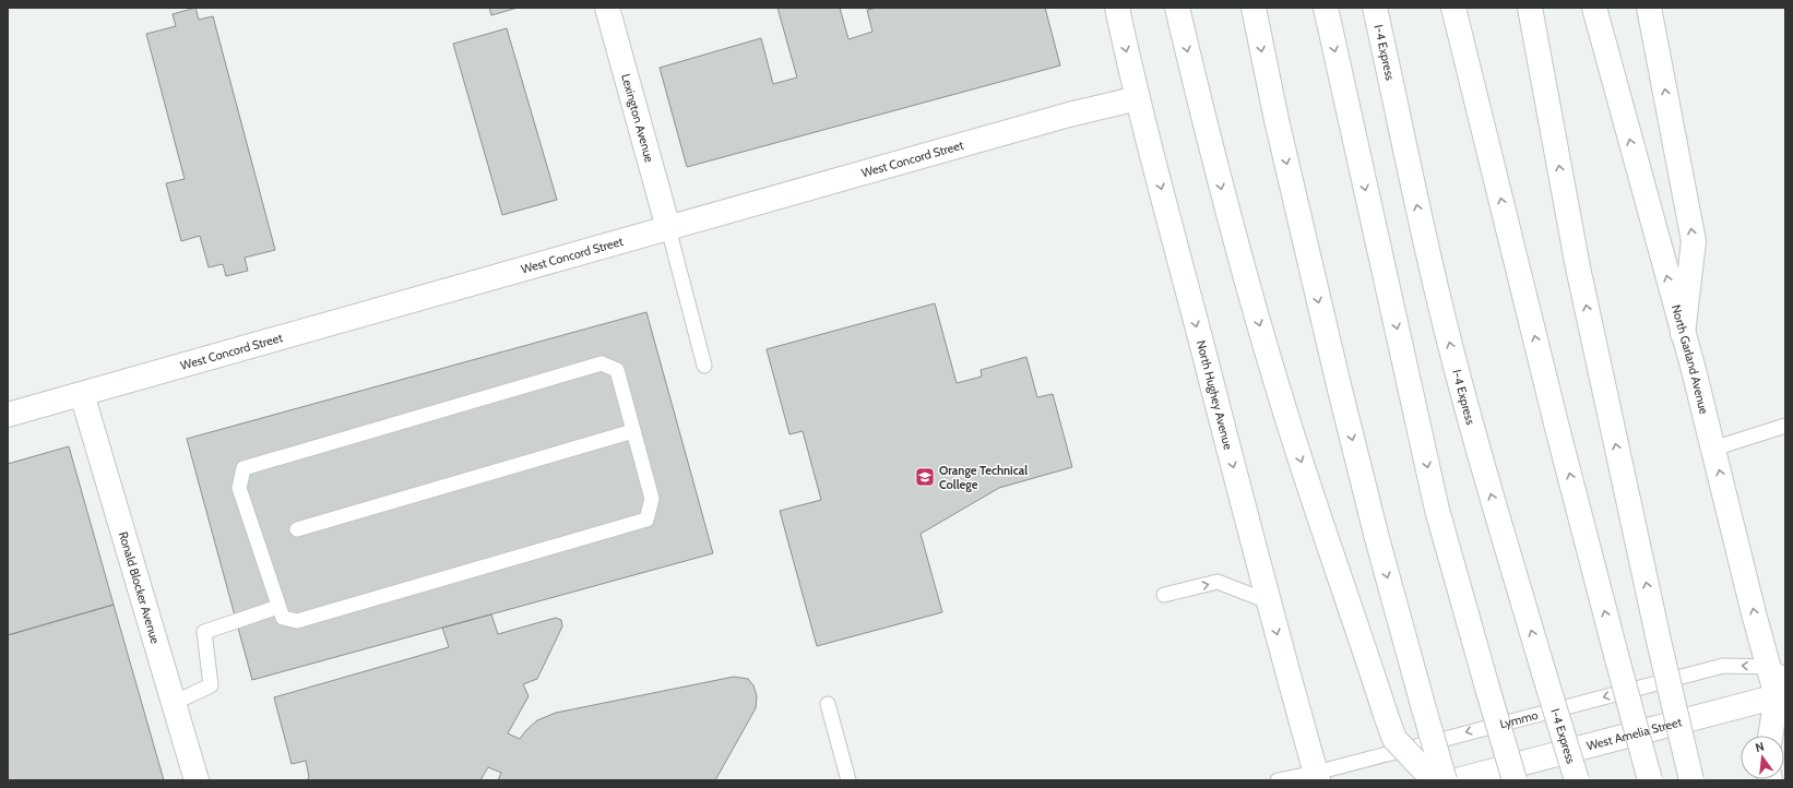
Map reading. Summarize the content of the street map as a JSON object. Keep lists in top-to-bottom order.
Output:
{
  "streets": {
    "main road": [
      "I-4 Express",
      "Lexington Avenue",
      "West Concord Street",
      "North Garland Avenue",
      "North Hughey Avenue",
      "Ronald Blocker Avenue",
      "West Amelia Street"
    ],
    "lane": ["Lymmo"]
  },
  "crossings": [
    ["Lexington Avenue", "West Concord Street"],
    ["West Concord Street", "North Hughey Avenue"],
    ["West Concord Street", "Ronald Blocker Avenue"],
    ["North Garland Avenue", "Lymmo"],
    ["North Garland Avenue", "West Amelia Street"],
    ["North Hughey Avenue", "Lymmo"]
  ],
  "one_way": ["Lymmo"],
  "places": {
    "school or university": ["Orange Technical College"]
  },
  "north": "top"
}
